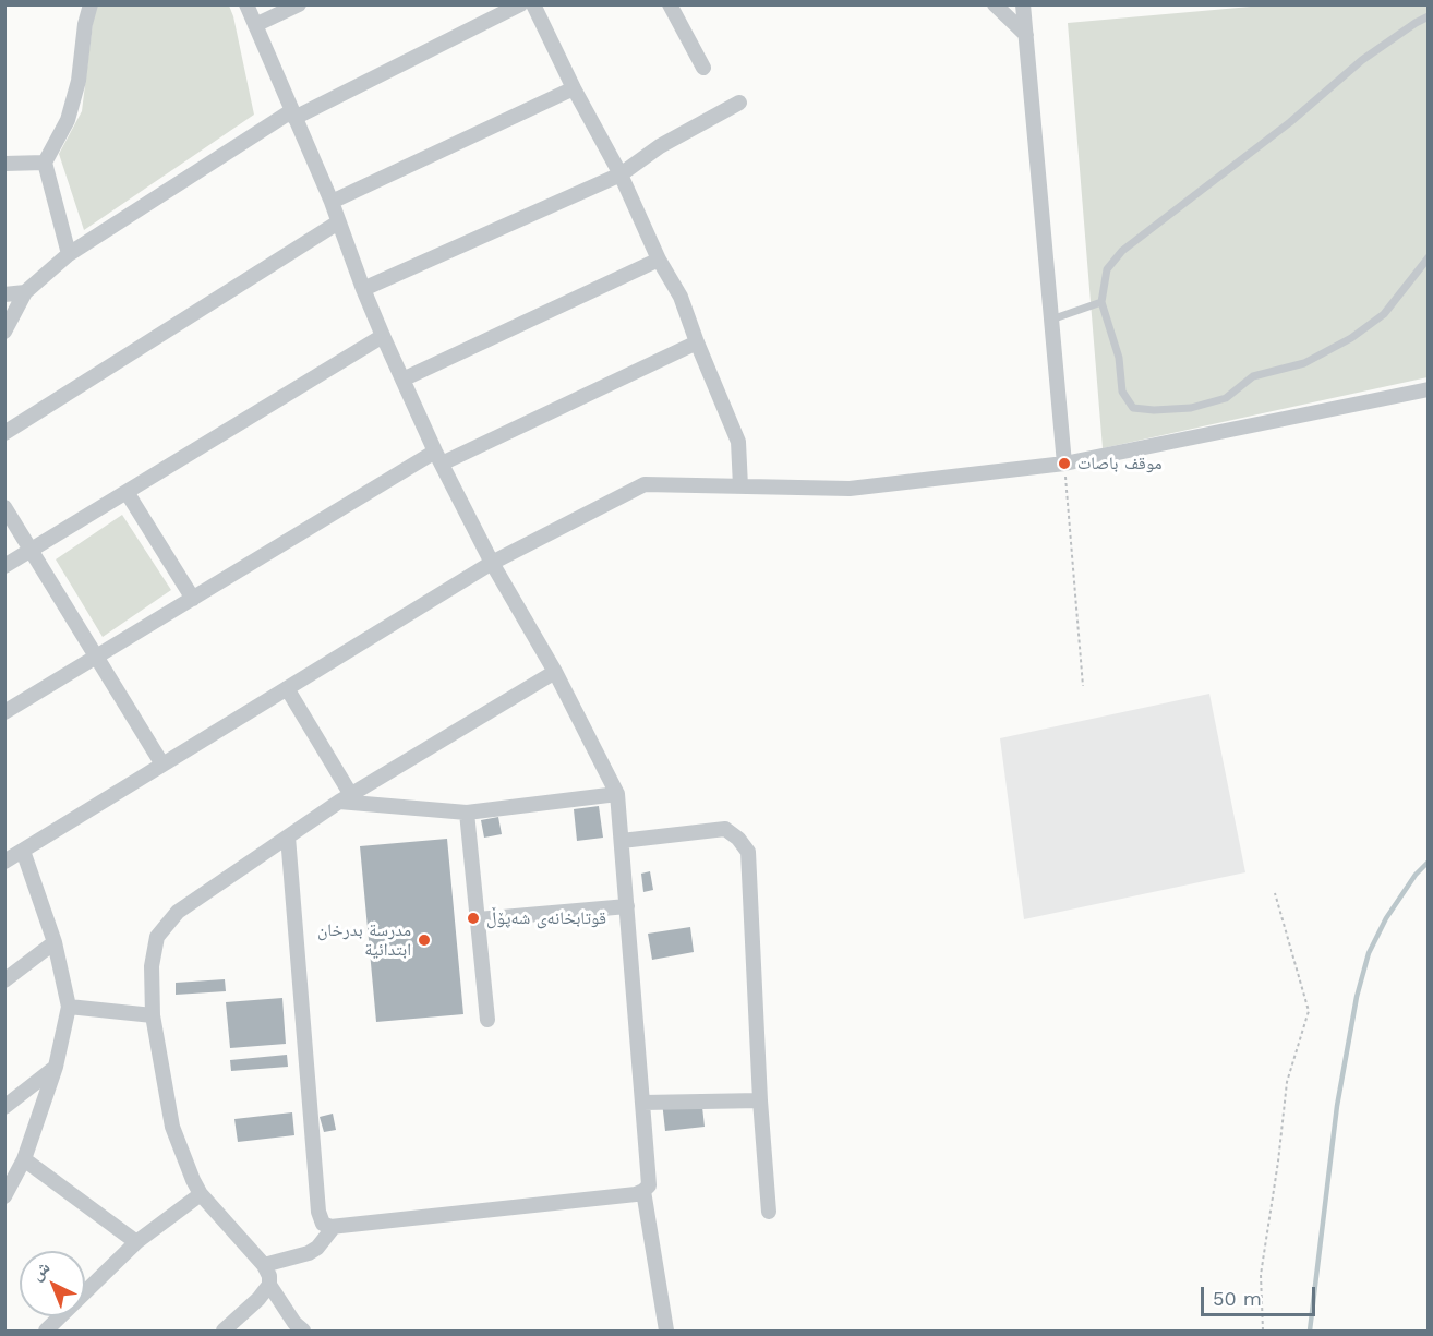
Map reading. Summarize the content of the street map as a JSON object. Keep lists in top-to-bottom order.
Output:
{
  "places": ["موقف باصات", "قوتابخانەی شەپۆڵ", "مدرسة بدرخان ابتدائية"],
  "scale_bar": "50 m",
  "north": "top left"
}
